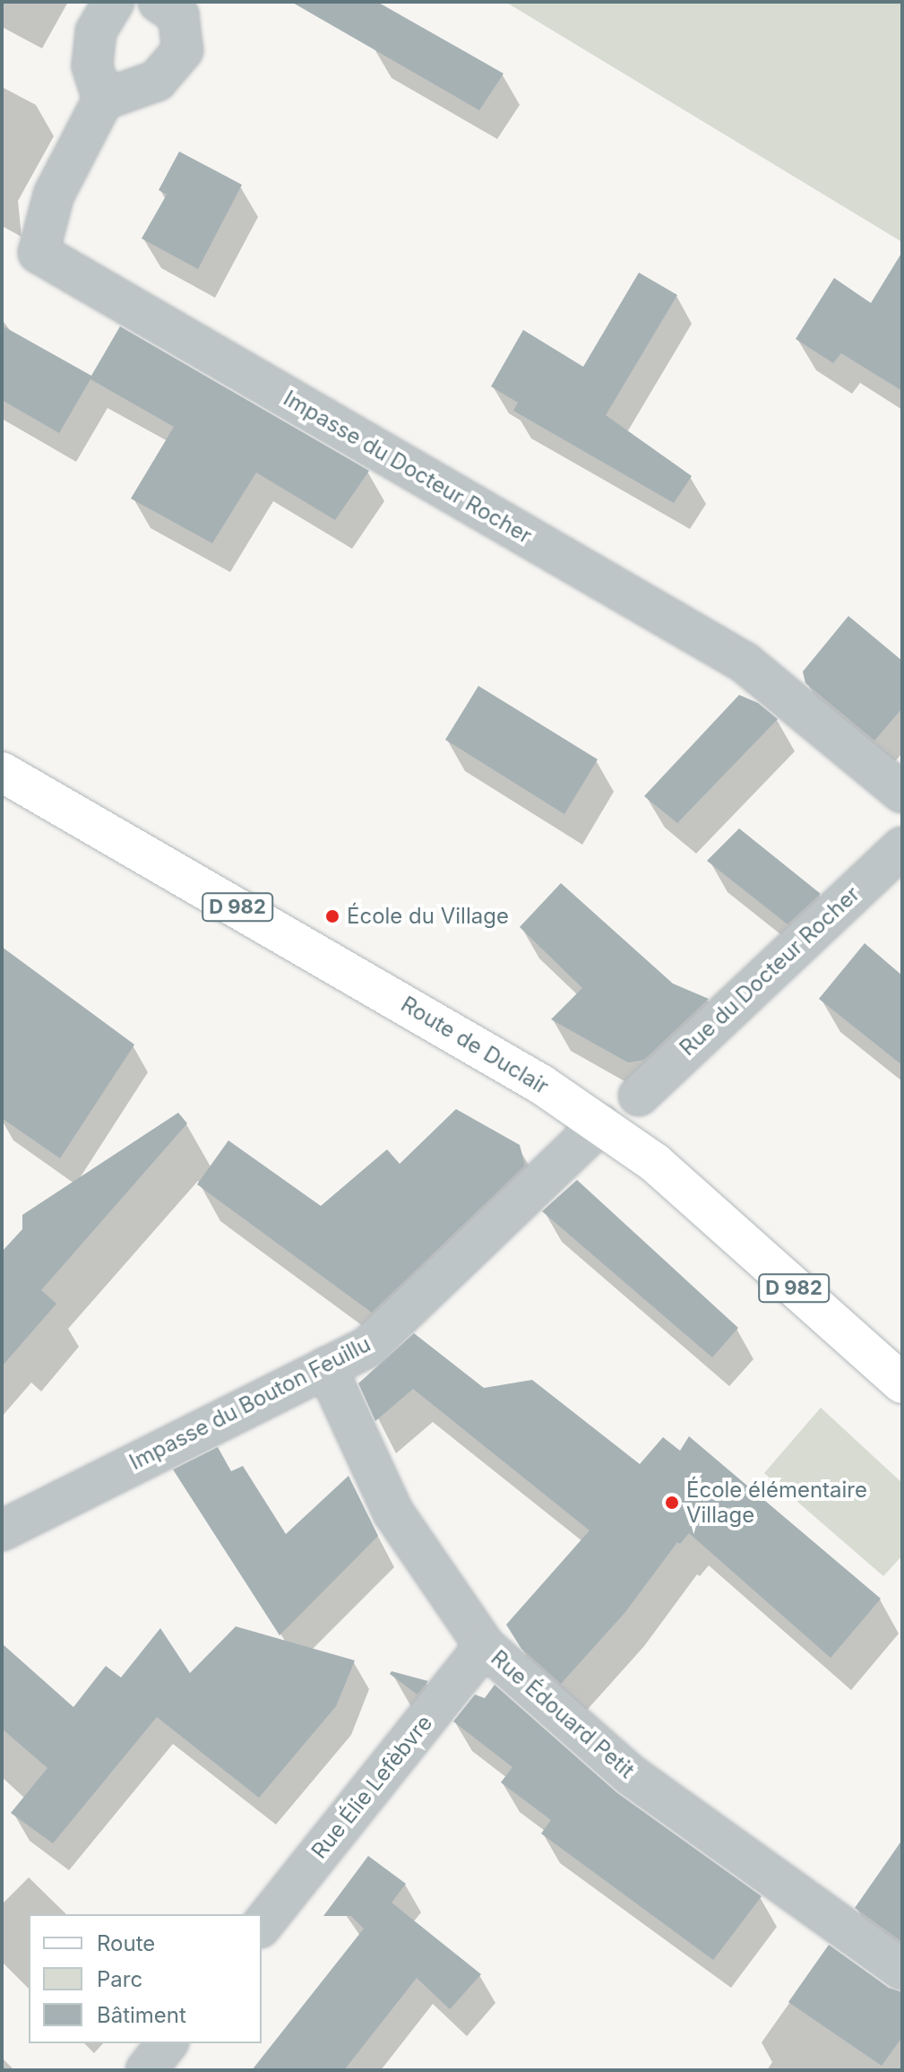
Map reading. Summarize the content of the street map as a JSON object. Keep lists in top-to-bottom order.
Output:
{
  "streets": {
    "main road": ["D 982", "Route de Duclair"],
    "street": [
      "Impasse du Docteur Rocher",
      "Rue du Docteur Rocher",
      "Impasse du Bouton Feuillu",
      "Rue Édouard Petit",
      "Rue Élie Lefèbvre"
    ]
  },
  "crossings": [
    ["Route de Duclair", "Impasse du Bouton Feuillu"],
    ["Impasse du Bouton Feuillu", "Rue Édouard Petit"],
    ["Rue Édouard Petit", "Rue Élie Lefèbvre"]
  ],
  "places": ["École du Village", "École élémentaire Village"],
  "legend": ["Route", "Parc", "Bâtiment"]
}
